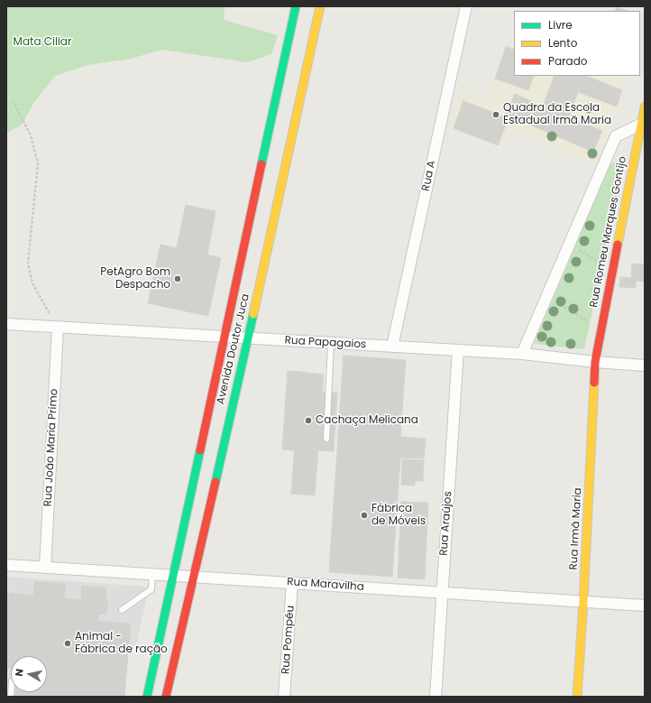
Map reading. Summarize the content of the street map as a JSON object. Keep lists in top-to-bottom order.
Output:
{
  "streets": {
    "main road": ["Rua Romeu Marques Gontijo", "Avenida Doutor Juca", "Rua Irmã Maria"],
    "street": [
      "Rua A",
      "Rua Papagaios",
      "Rua João Maria Primo",
      "Rua Araújos",
      "Rua Maravilha",
      "Rua Pompéu"
    ]
  },
  "crossings": [
    ["Rua A", "Rua Papagaios"],
    ["Rua Romeu Marques Gontijo", "Rua Papagaios"],
    ["Rua Romeu Marques Gontijo", "Rua Irmã Maria"],
    ["Rua Papagaios", "Avenida Doutor Juca"],
    ["Rua Papagaios", "Rua João Maria Primo"],
    ["Rua Papagaios", "Rua Araújos"],
    ["Rua Papagaios", "Rua Irmã Maria"],
    ["Avenida Doutor Juca", "Rua Maravilha"],
    ["Rua João Maria Primo", "Rua Maravilha"],
    ["Rua Araújos", "Rua Maravilha"],
    ["Rua Irmã Maria", "Rua Maravilha"],
    ["Rua Maravilha", "Rua Pompéu"]
  ],
  "parks": ["Mata Ciliar"],
  "places": [
    "Quadra da Escola Estadual Irmã Maria",
    "PetAgro Bom Despacho",
    "Cachaça Melicana",
    "Fábrica de Móveis",
    "Animal - Fábrica de ração"
  ],
  "legend": ["Livre", "Lento", "Parado"],
  "north": "left"
}
